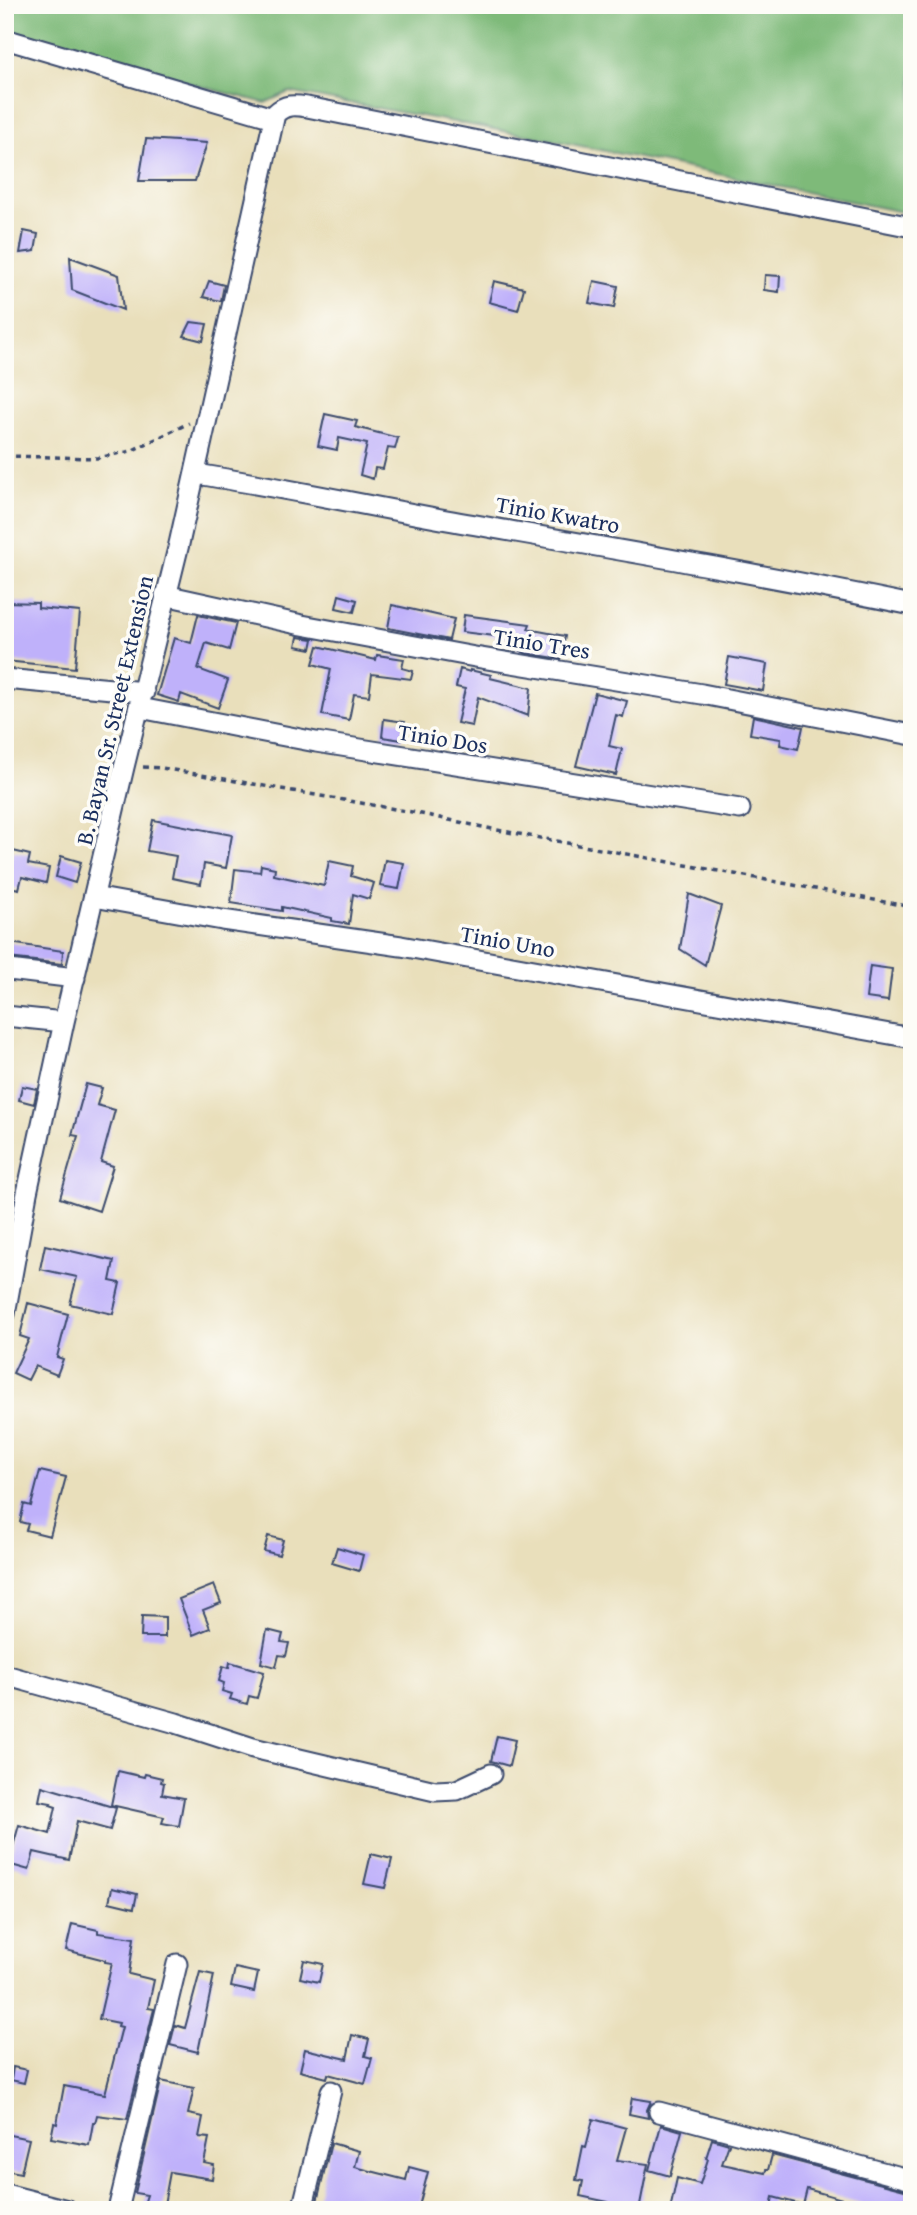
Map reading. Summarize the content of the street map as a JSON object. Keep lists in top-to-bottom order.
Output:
{
  "streets": {
    "street": [
      "Tinio Kwatro",
      "Tinio Tres",
      "B. Bayan Sr. Street Extension",
      "Tinio Dos",
      "Tinio Uno"
    ]
  },
  "crossings": [
    ["Tinio Kwatro", "B. Bayan Sr. Street Extension"],
    ["Tinio Tres", "B. Bayan Sr. Street Extension"],
    ["B. Bayan Sr. Street Extension", "Tinio Dos"],
    ["B. Bayan Sr. Street Extension", "Tinio Uno"]
  ]
}
